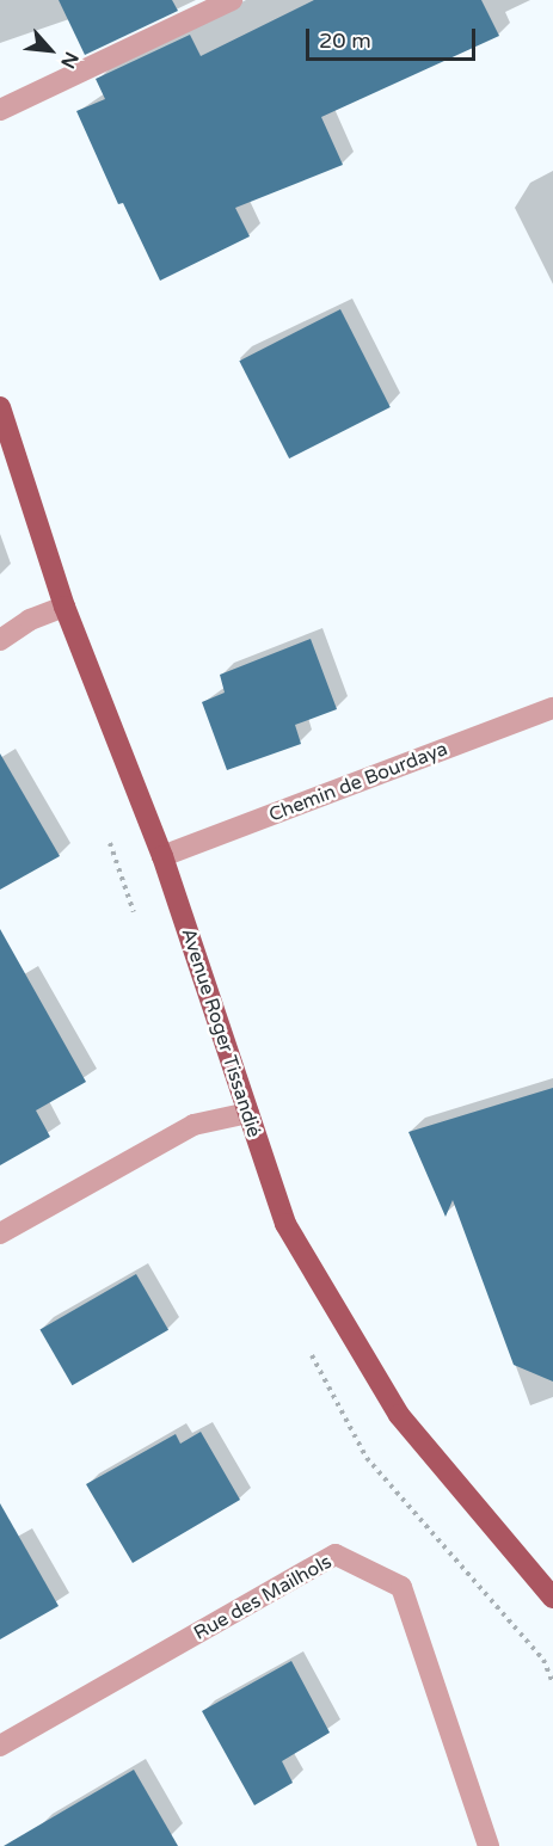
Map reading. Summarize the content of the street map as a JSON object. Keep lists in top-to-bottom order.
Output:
{
  "streets": {
    "main road": ["Avenue Roger Tissandié"],
    "street": ["Chemin de Bourdaya", "Rue des Mailhols"]
  },
  "crossings": [
    ["Chemin de Bourdaya", "Avenue Roger Tissandié"]
  ],
  "scale_bar": "20 m",
  "north": "bottom right"
}
